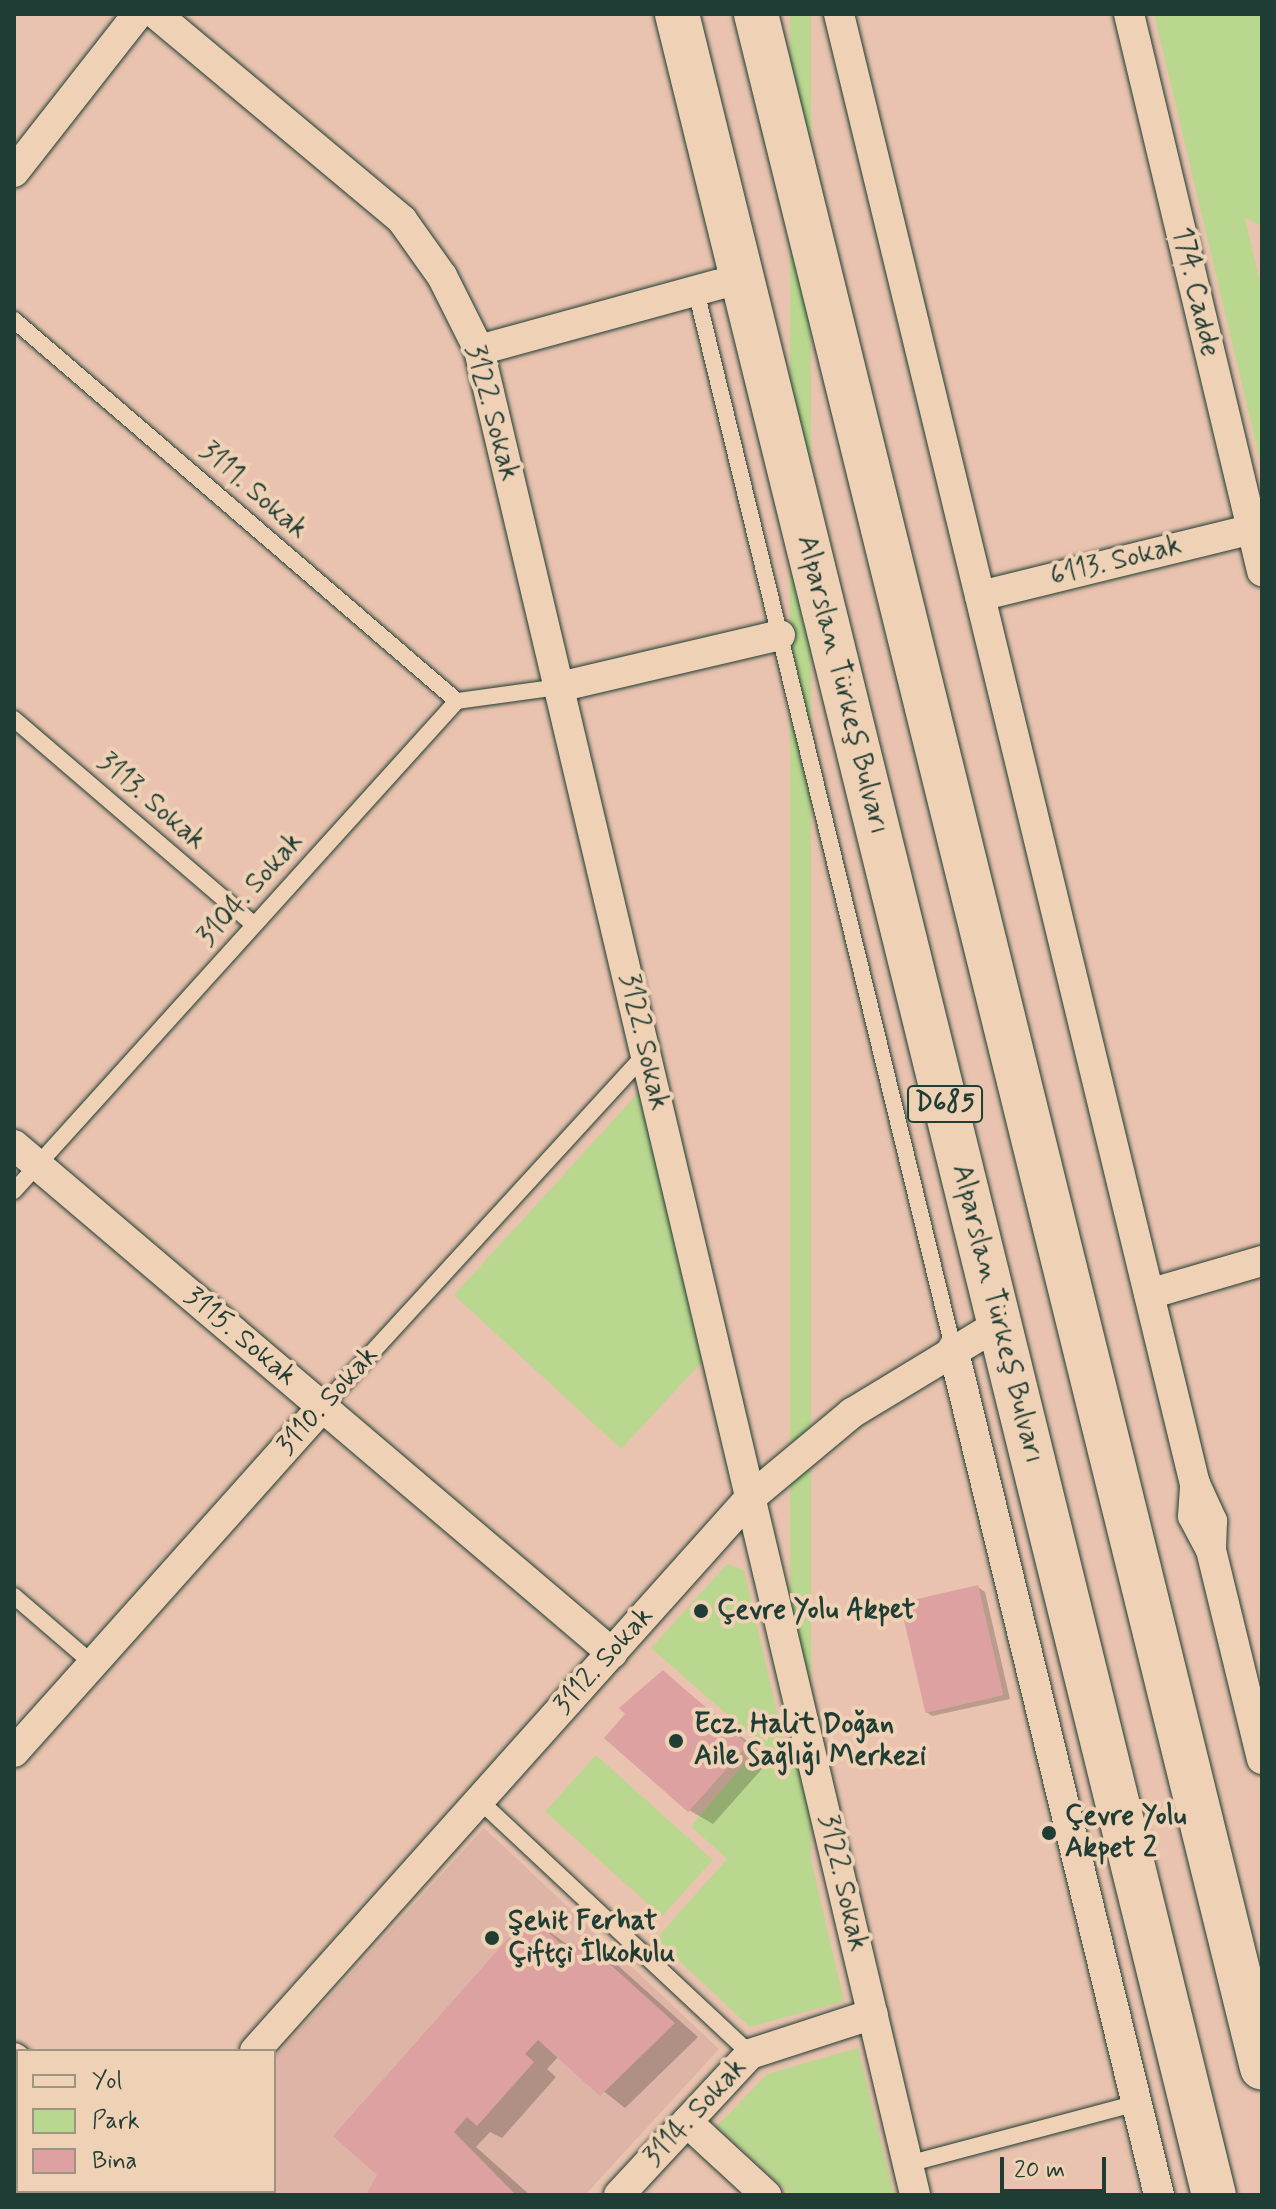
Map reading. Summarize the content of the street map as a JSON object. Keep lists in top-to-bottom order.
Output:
{
  "streets": {
    "highway": ["Alparslan Türkeş Bulvarı", "D685"],
    "street": [
      "174. Cadde",
      "3122. Sokak",
      "6113. Sokak",
      "3115. Sokak",
      "3110. Sokak",
      "3112. Sokak",
      "3114. Sokak"
    ],
    "lane": ["3111. Sokak", "3113. Sokak", "3104. Sokak"]
  },
  "crossings": [
    ["174. Cadde", "6113. Sokak"],
    ["3122. Sokak", "3110. Sokak"],
    ["3122. Sokak", "3112. Sokak"],
    ["3122. Sokak", "3114. Sokak"],
    ["3111. Sokak", "3104. Sokak"],
    ["Alparslan Türkeş Bulvarı", "3112. Sokak"],
    ["3113. Sokak", "3104. Sokak"],
    ["3104. Sokak", "3115. Sokak"],
    ["3115. Sokak", "3110. Sokak"],
    ["3115. Sokak", "3112. Sokak"]
  ],
  "places": [
    "Çevre Yolu Akpet",
    "Ecz. Halit Doğan Aile Sağlığı Merkezi",
    "Çevre Yolu Akpet 2",
    "Şehit Ferhat Çiftçi İlkokulu"
  ],
  "legend": ["Yol", "Park", "Bina"],
  "scale_bar": "20 m"
}
